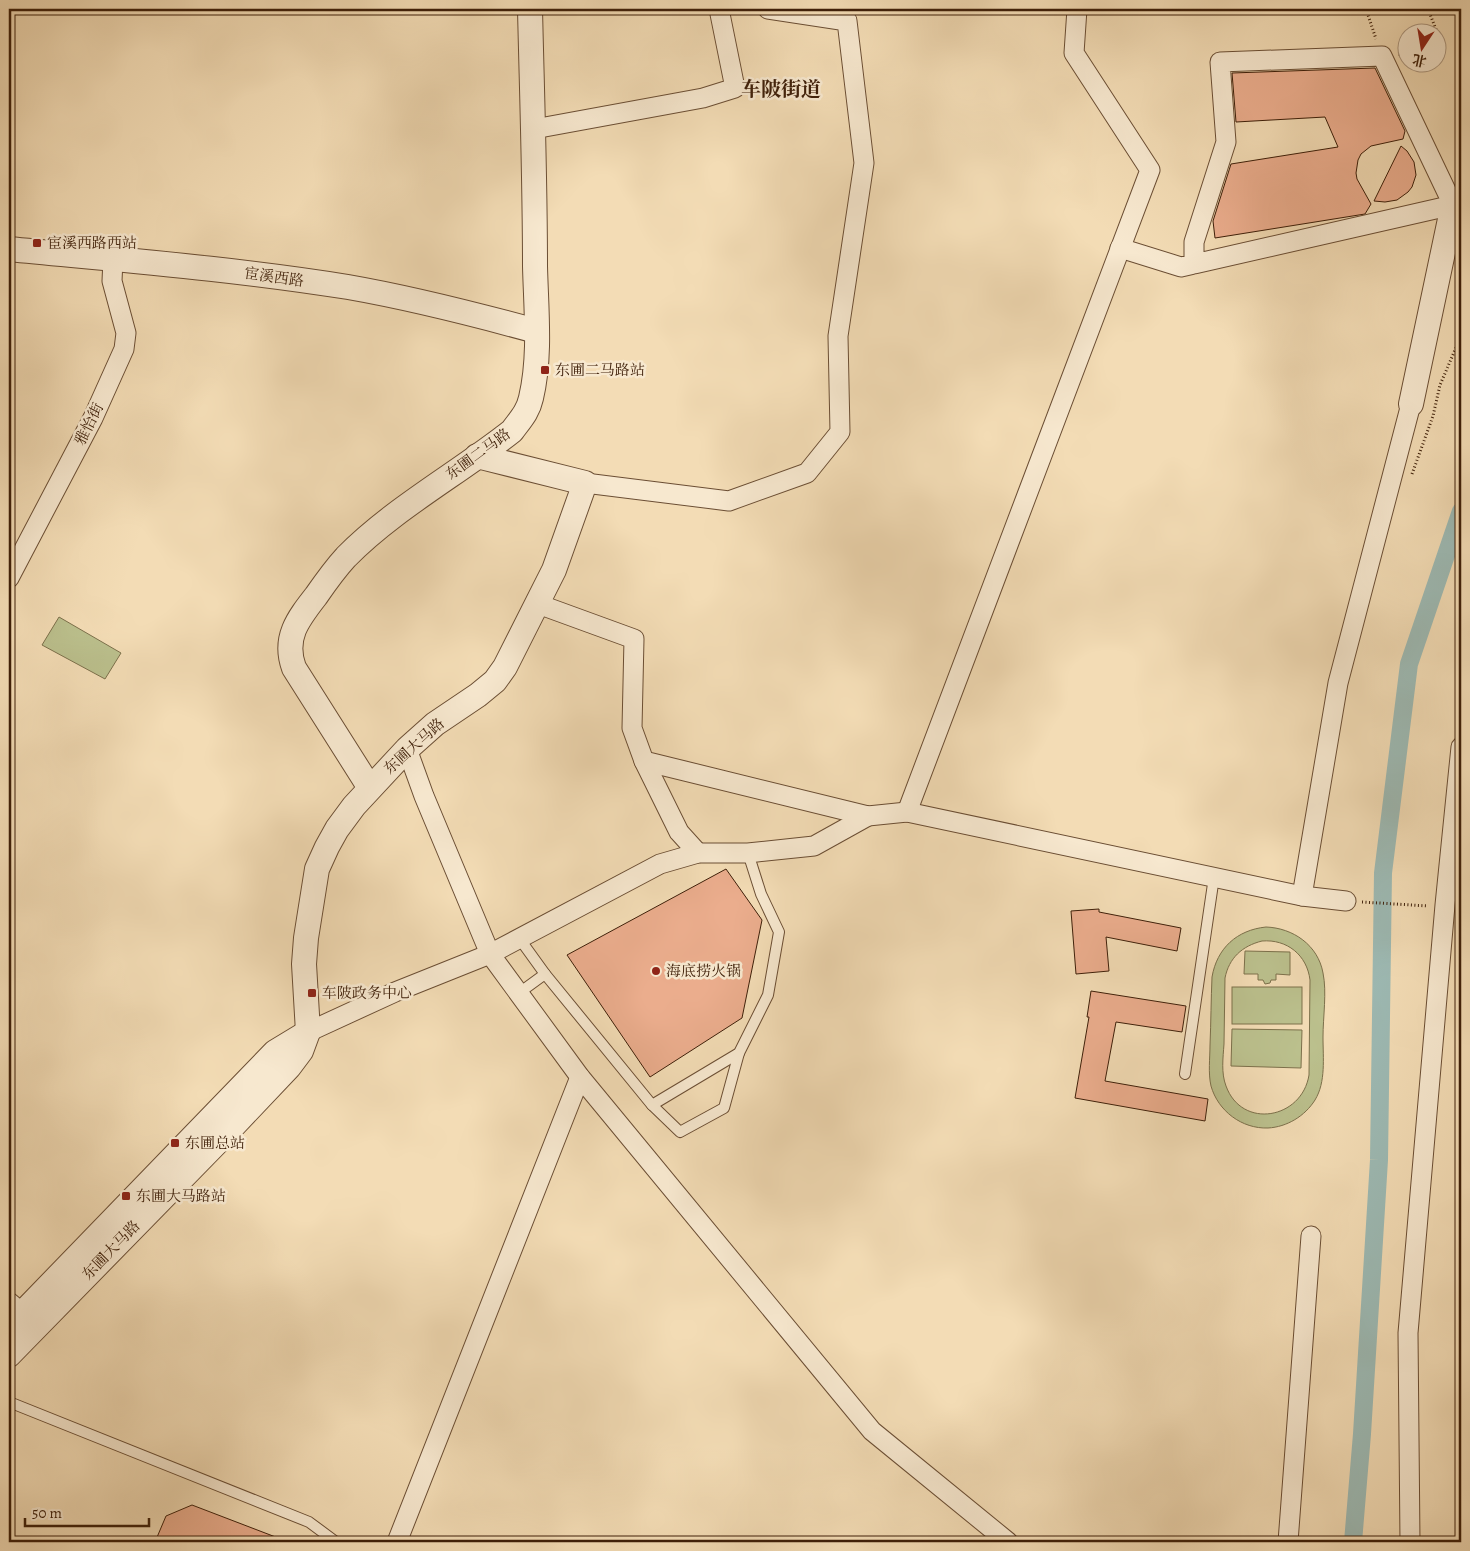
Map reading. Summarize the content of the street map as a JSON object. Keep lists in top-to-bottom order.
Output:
{
  "streets": {
    "street": [
      "宦溪西路",
      "雅怡街",
      "东圃二马路",
      "东圃大马路"
    ]
  },
  "crossings": [
    ["宦溪西路", "雅怡街"],
    ["宦溪西路", "东圃二马路"],
    ["东圃二马路", "东圃大马路"]
  ],
  "districts": ["车陂街道"],
  "places": {
    "transit": [
      "宦溪西路西站",
      "东圃二马路站",
      "车陂政务中心",
      "东圃总站",
      "东圃大马路站"
    ],
    "other": ["海底捞火锅"]
  },
  "scale_bar": "50 m",
  "north": "bottom"
}
